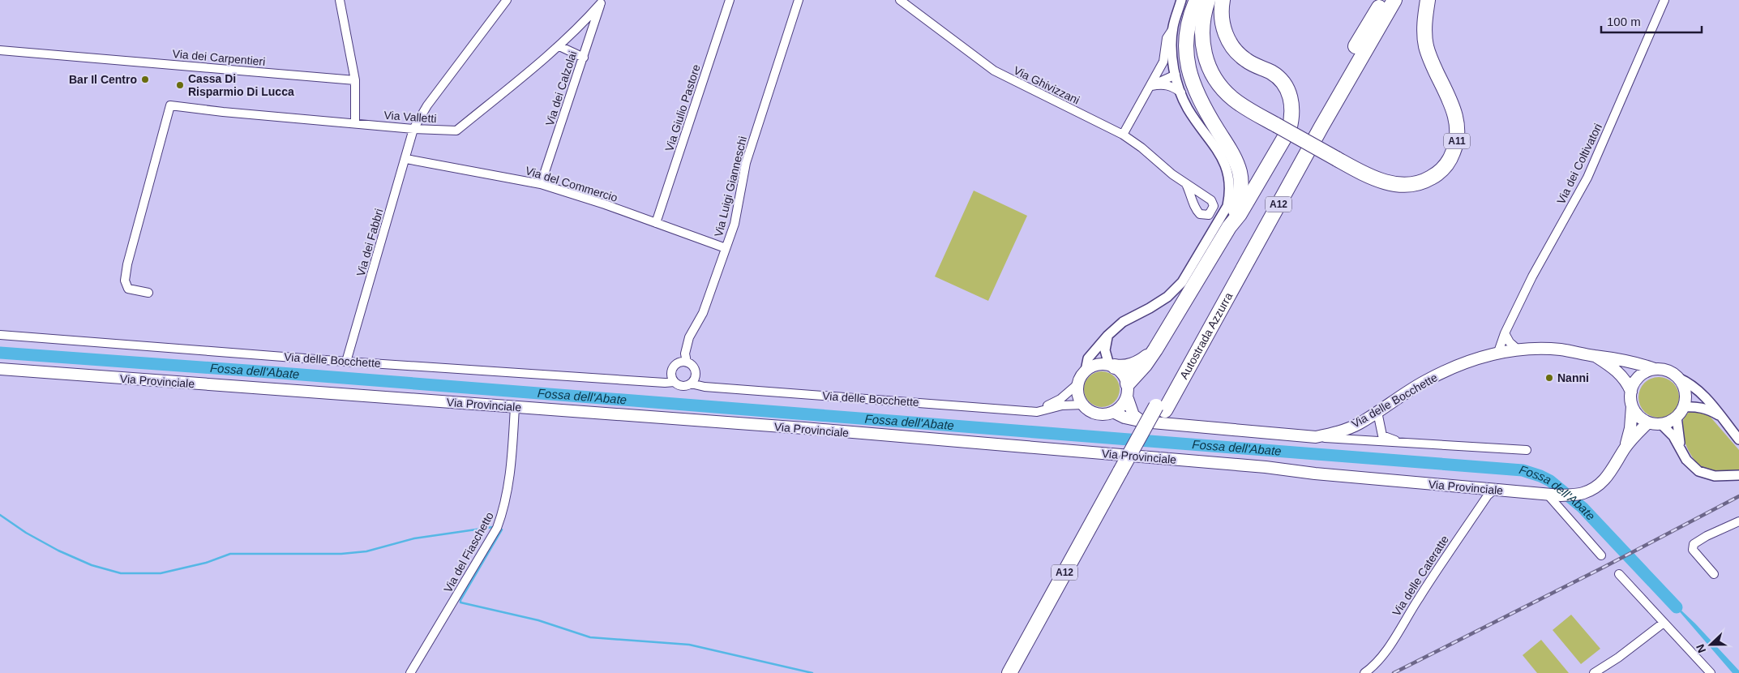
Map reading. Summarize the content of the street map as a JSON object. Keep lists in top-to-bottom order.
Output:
{
  "streets": {
    "highway": ["A11", "A12", "Autostrada Azzurra"],
    "main road": ["Via delle Bocchette", "Via Provinciale"],
    "street": [
      "Via dei Carpentieri",
      "Via Ghivizzani",
      "Via dei Calzolai",
      "Via Giulio Pastore",
      "Via Valletti",
      "Via dei Coltivatori",
      "Via del Commercio",
      "Via Luigi Gianneschi",
      "Via dei Fabbri",
      "Via del Fiaschetto",
      "Via delle Cateratte"
    ]
  },
  "crossings": [
    ["Via dei Calzolai", "Via Valletti"],
    ["Via dei Calzolai", "Via del Commercio"],
    ["Via Giulio Pastore", "Via del Commercio"],
    ["Via Valletti", "Via dei Fabbri"],
    ["Via dei Coltivatori", "Via delle Bocchette"],
    ["Via del Commercio", "Via Luigi Gianneschi"],
    ["Via del Commercio", "Via dei Fabbri"],
    ["Via Luigi Gianneschi", "Via delle Bocchette"],
    ["Via dei Fabbri", "Via delle Bocchette"],
    ["Via delle Bocchette", "Via Provinciale"],
    ["Via Provinciale", "Via del Fiaschetto"],
    ["Via Provinciale", "Via delle Cateratte"]
  ],
  "water": ["Fossa dell'Abate"],
  "places": ["Bar Il Centro", "Cassa Di Risparmio Di Lucca", "Nanni"],
  "scale_bar": "100 m",
  "north": "left"
}
